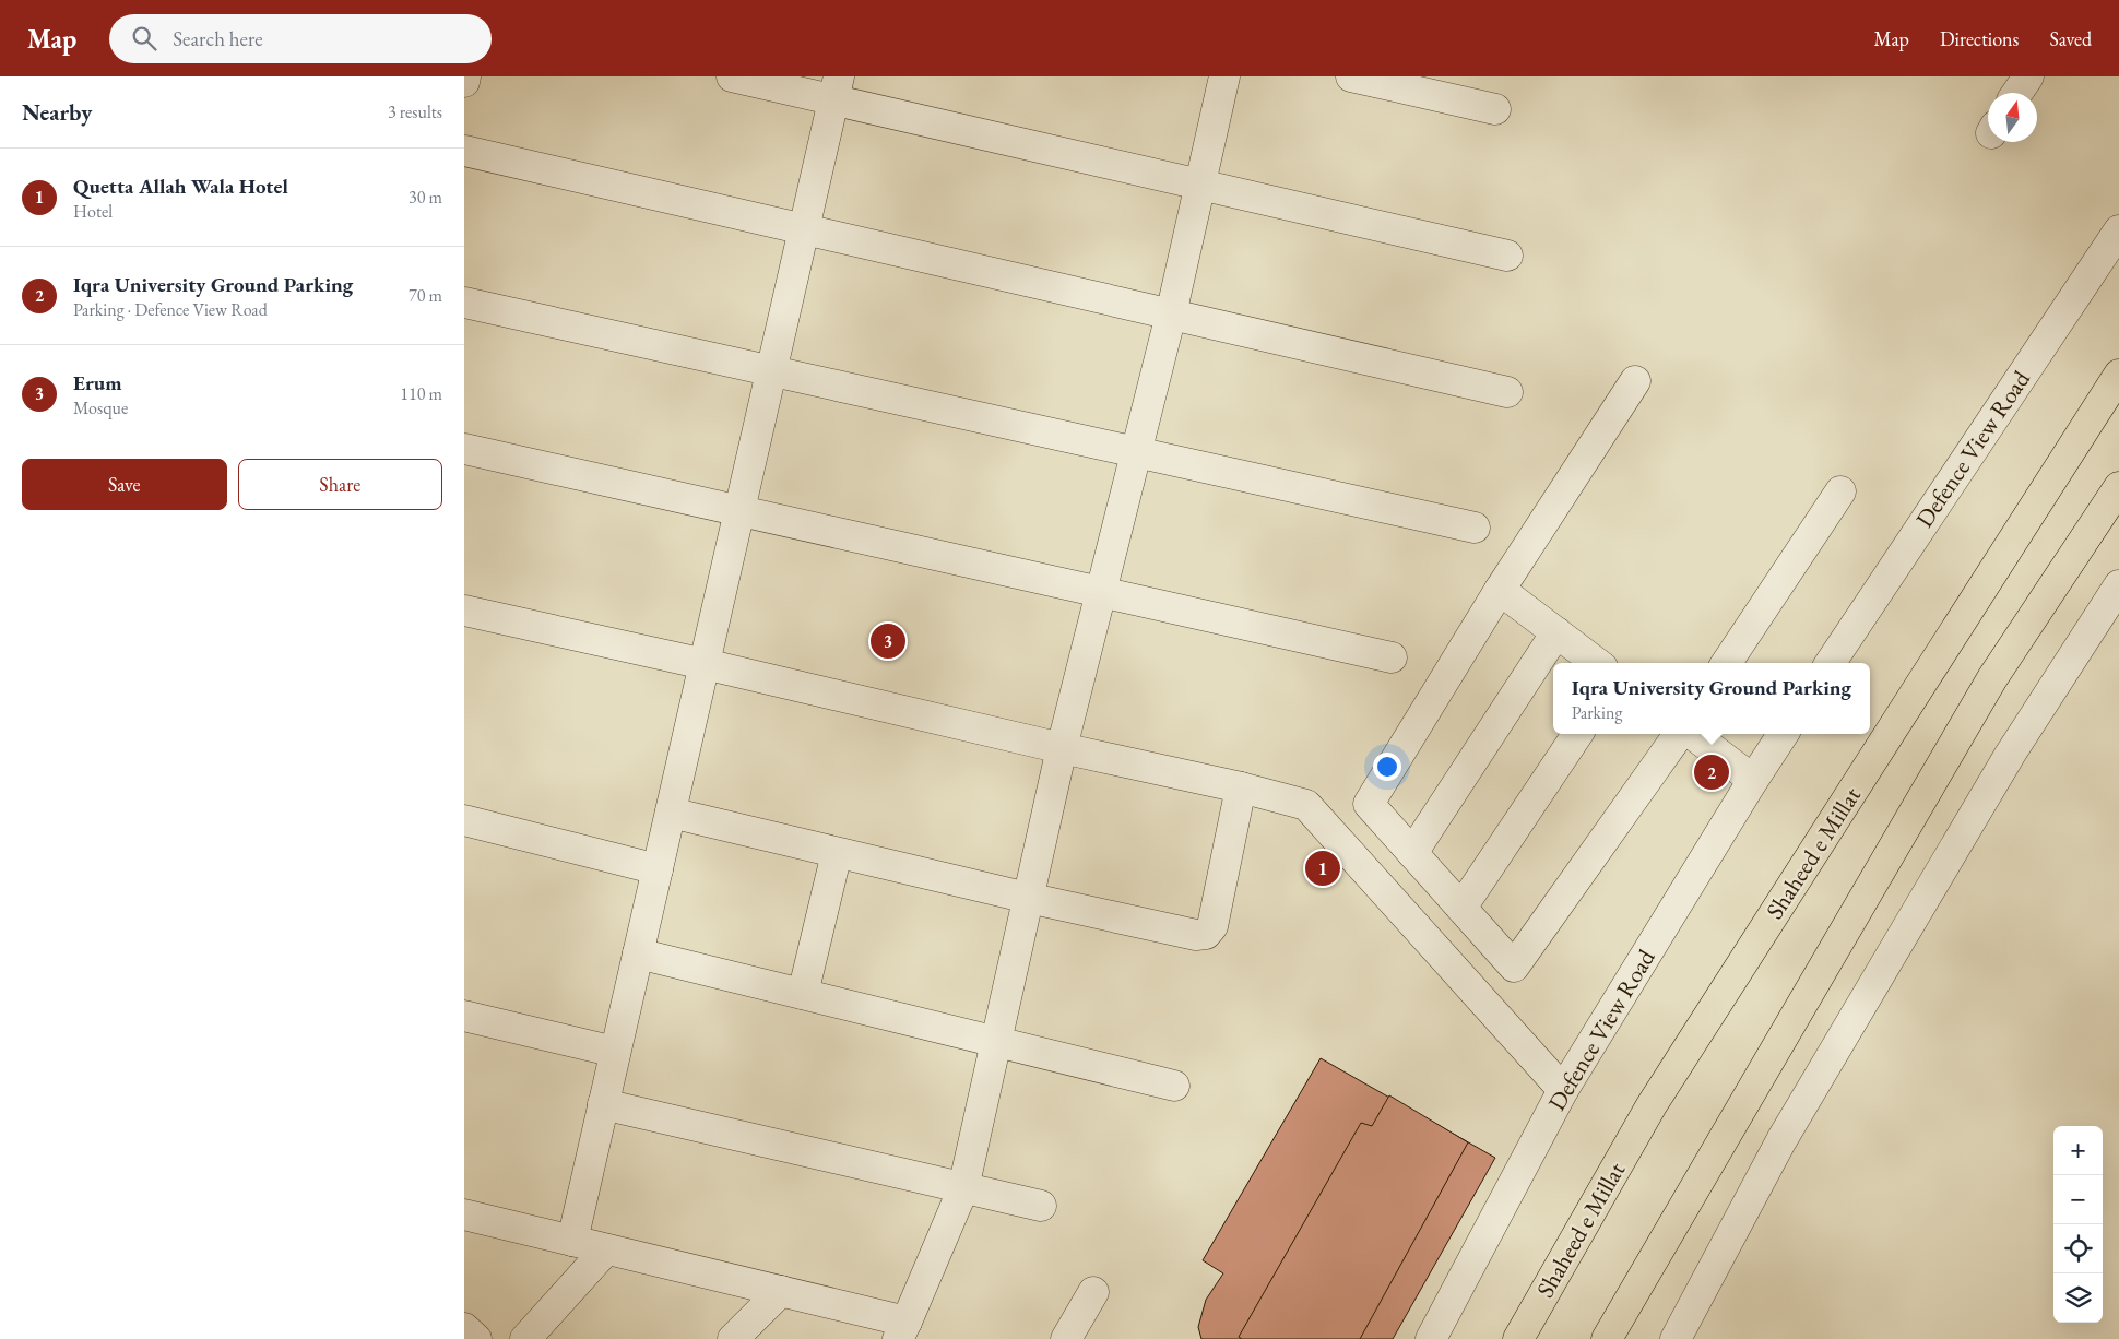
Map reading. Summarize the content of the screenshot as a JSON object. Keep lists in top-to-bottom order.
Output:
{
  "streets": {
    "main road": ["Shaheed e Millat"],
    "street": ["Defence View Road"]
  },
  "north": "top",
  "page": {
    "header": "Map",
    "search": "Search here",
    "nav": ["Map", "Directions", "Saved"],
    "heading": ["Nearby", "3 results"],
    "list": [
      {
        "mark": "1",
        "name": "Quetta Allah Wala Hotel",
        "note": "Hotel",
        "value": "30 m"
      },
      {
        "mark": "2",
        "name": "Iqra University Ground Parking",
        "note": "Parking · Defence View Road",
        "value": "70 m"
      },
      {
        "mark": "3",
        "name": "Erum",
        "note": "Mosque",
        "value": "110 m"
      }
    ],
    "buttons": ["Save", "Share"],
    "pins": ["3", "2", "1"],
    "popup": ["Iqra University Ground Parking", "Parking"],
    "map_buttons": ["+", "−"]
  }
}
